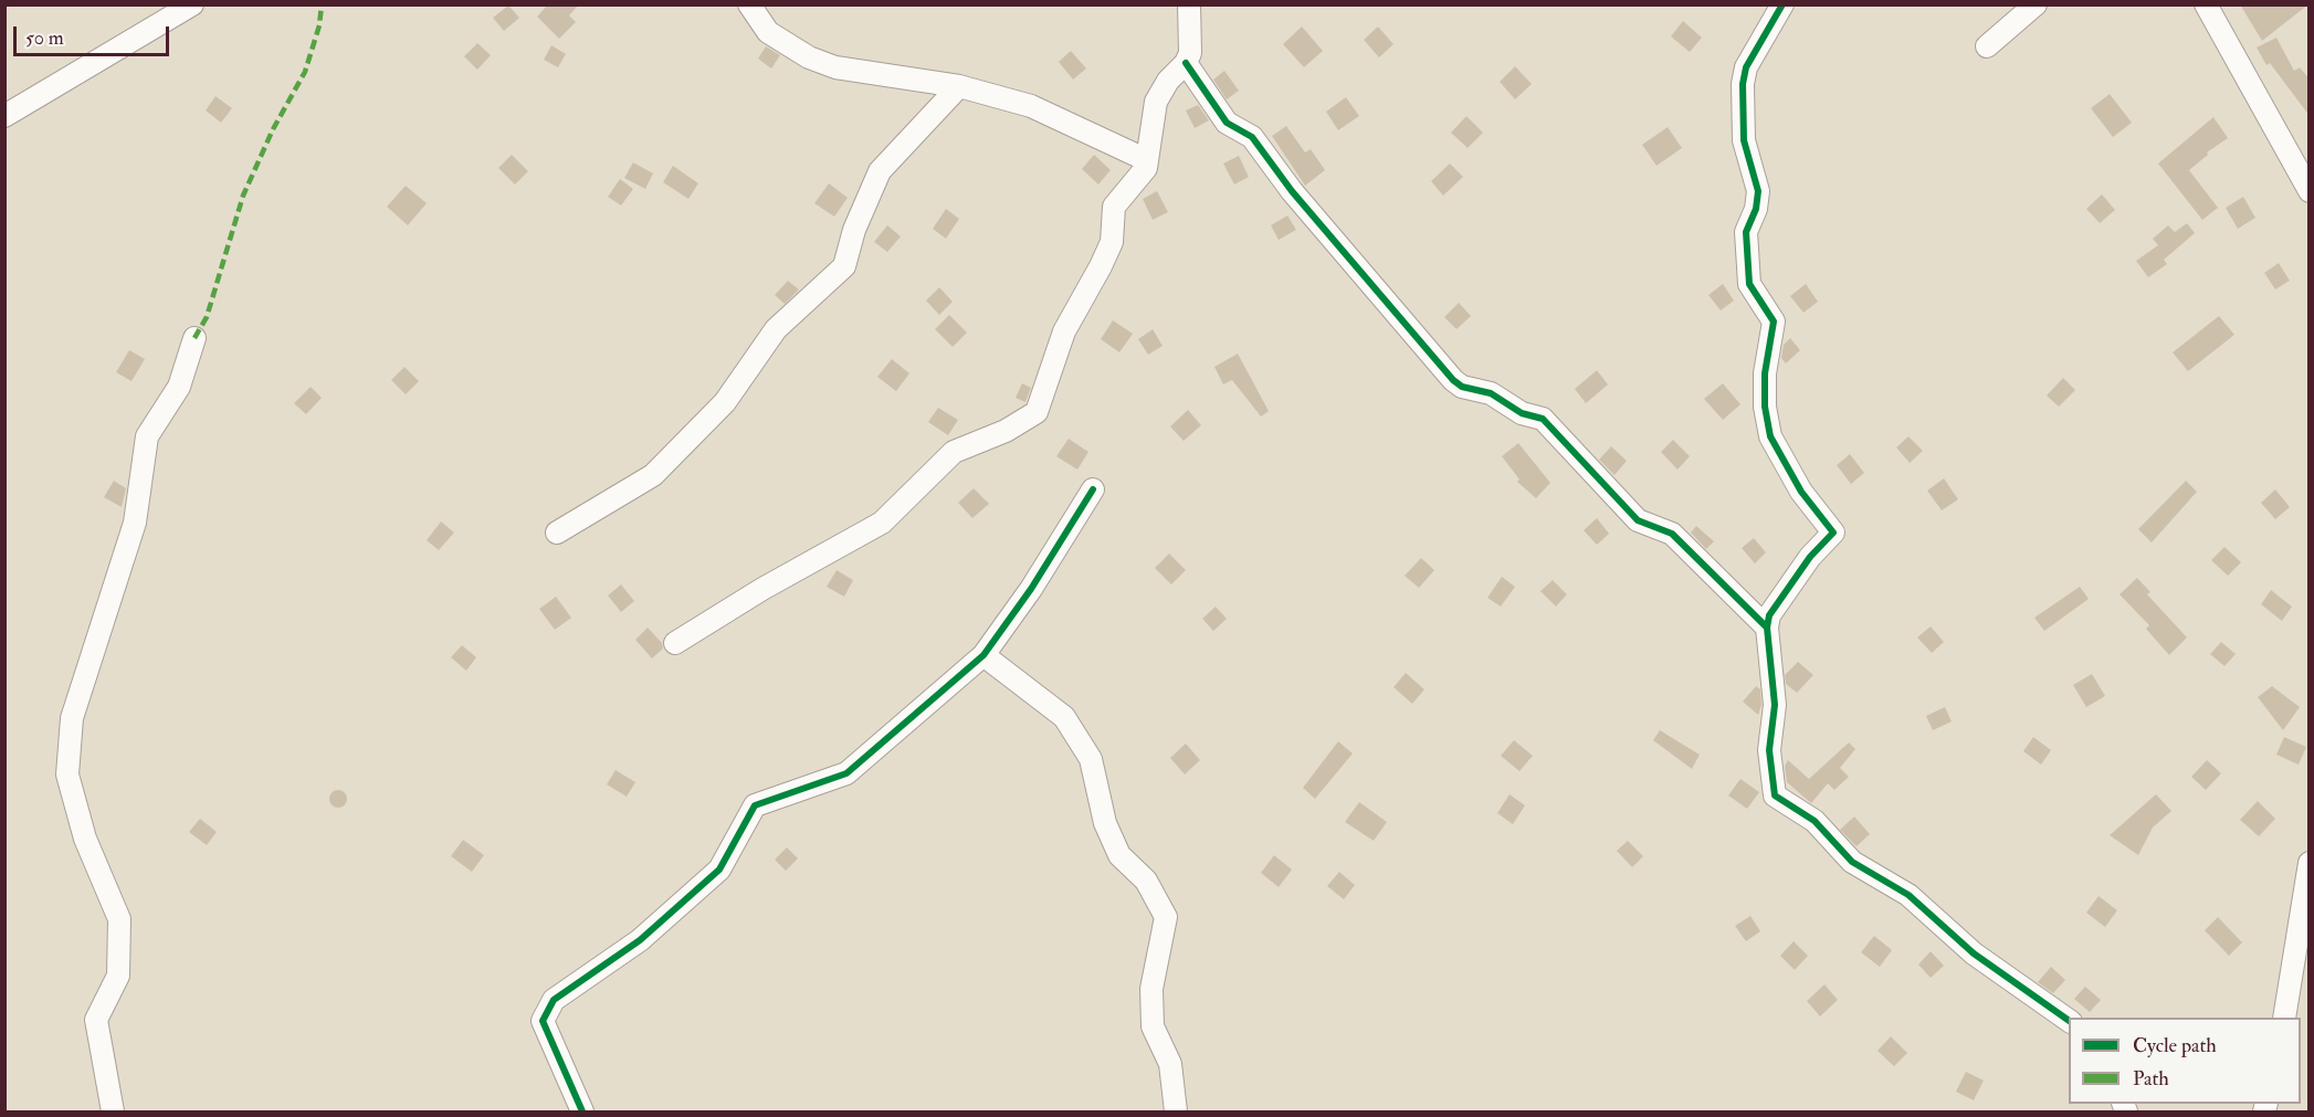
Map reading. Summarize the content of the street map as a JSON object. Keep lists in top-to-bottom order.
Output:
{
  "legend": ["Cycle path", "Path"],
  "scale_bar": "50 m"
}
